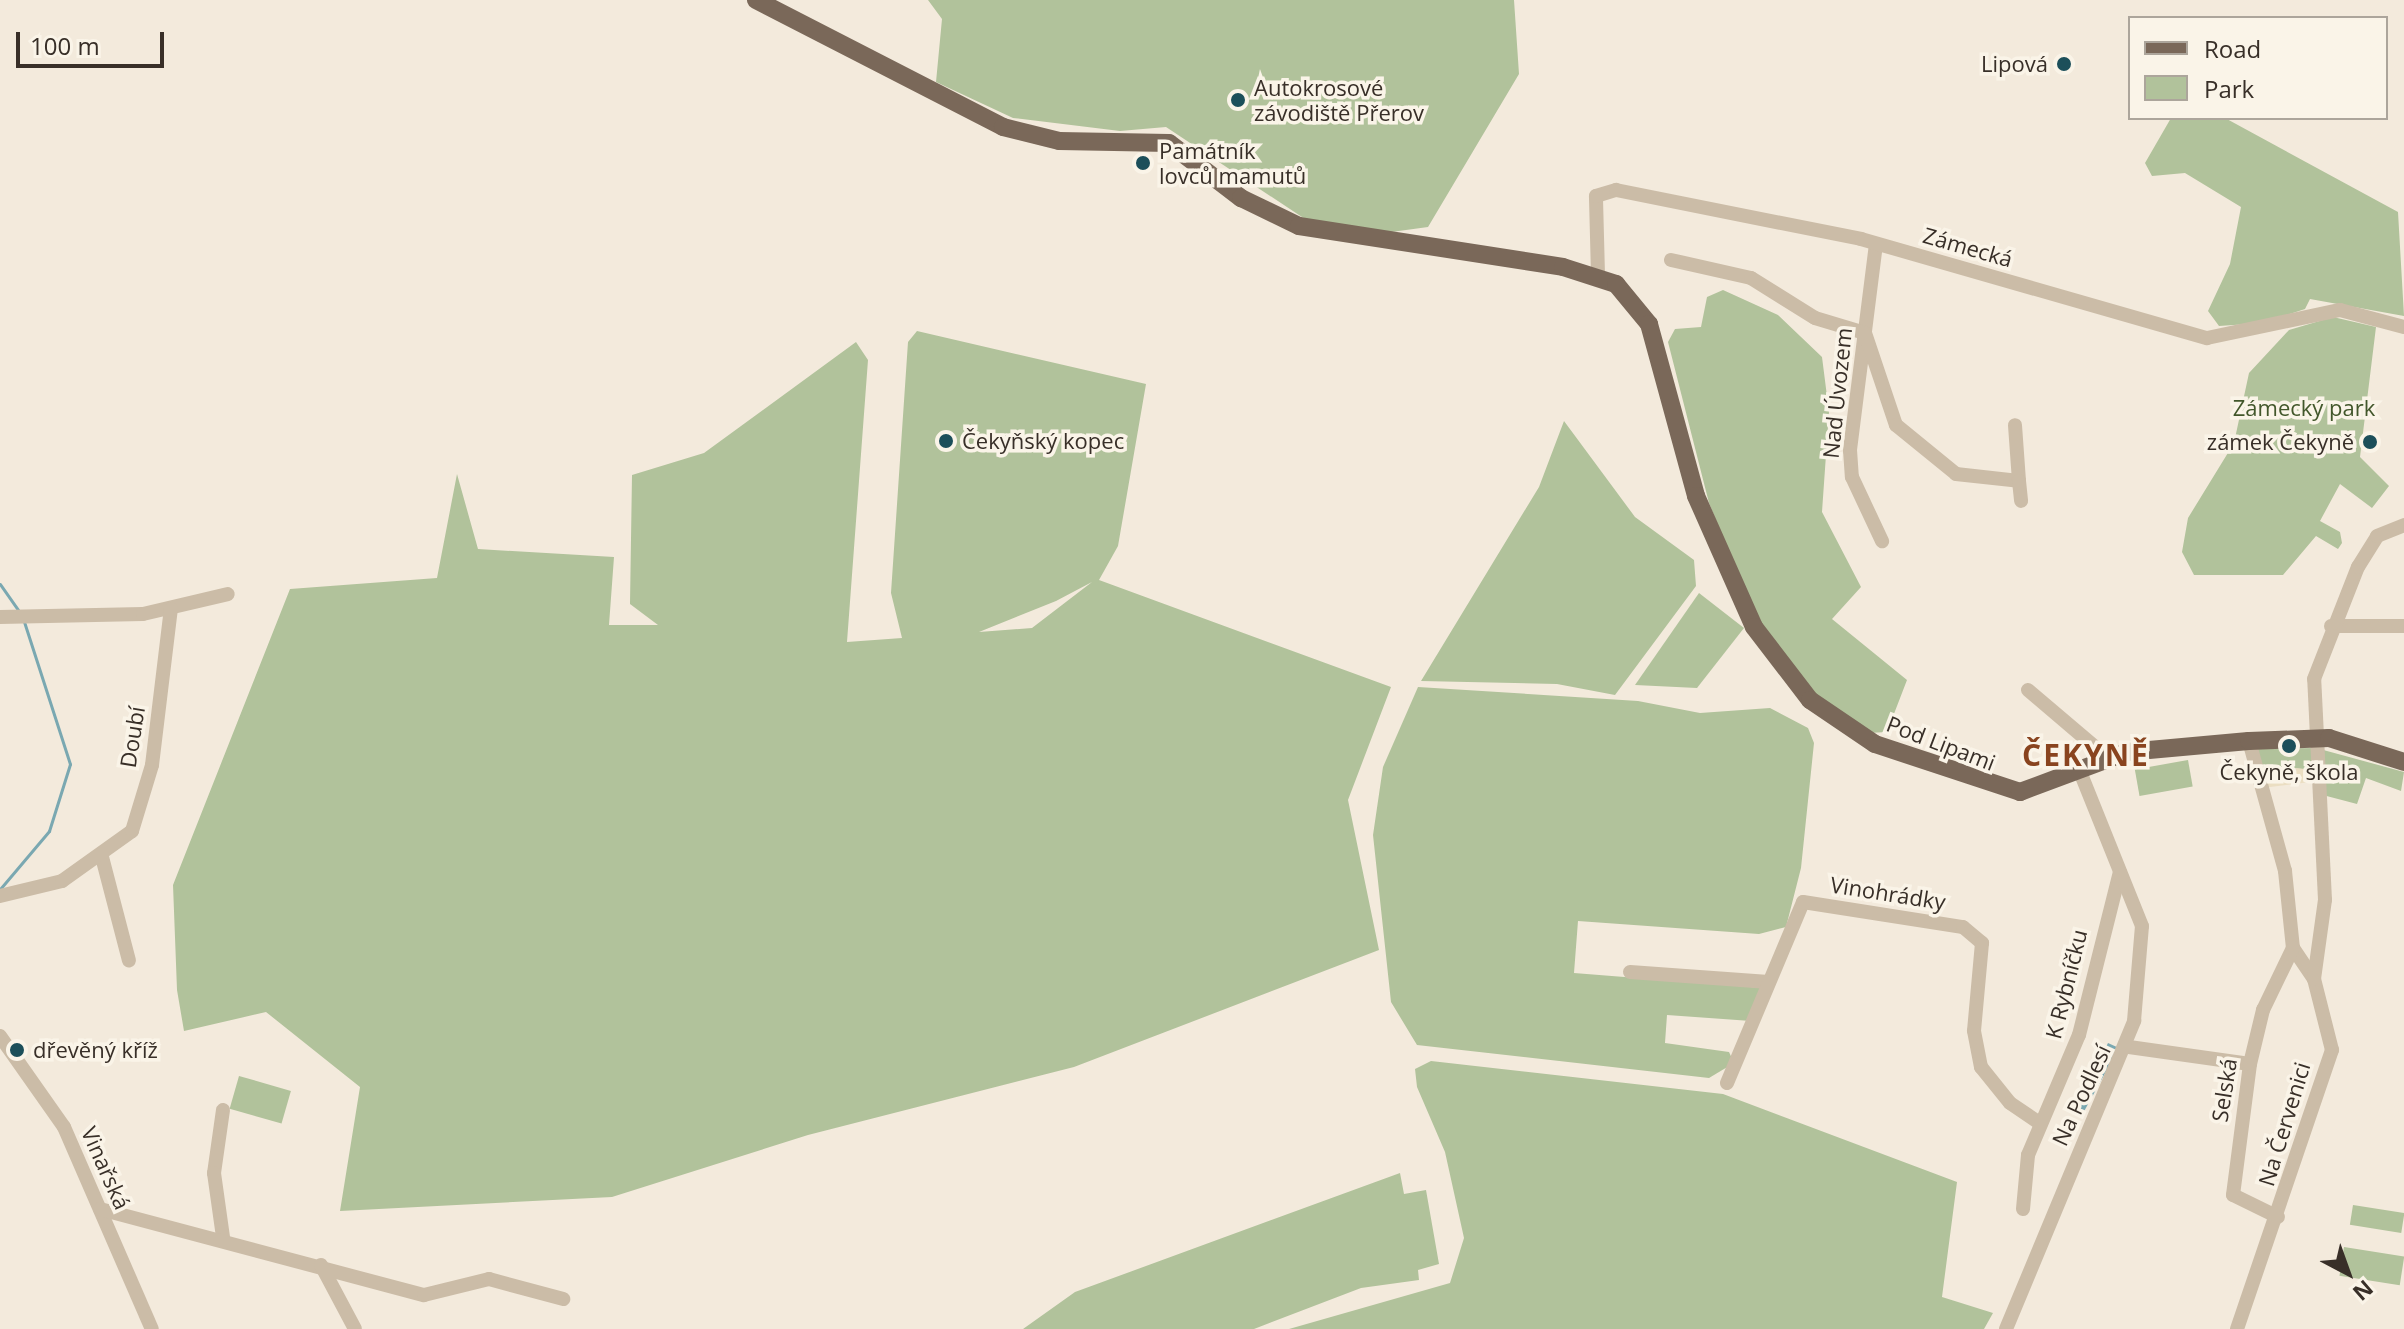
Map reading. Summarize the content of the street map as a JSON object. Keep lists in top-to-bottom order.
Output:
{
  "streets": {
    "main road": ["Pod Lipami"],
    "street": [
      "Zámecká",
      "Nad Úvozem",
      "Doubí",
      "Vinohrádky",
      "K Rybníčku",
      "Selská",
      "Na Podlesí",
      "Na Červenici",
      "Vinařská"
    ]
  },
  "crossings": [
    ["Zámecká", "Nad Úvozem"],
    ["Zámecká", "Pod Lipami"],
    ["Pod Lipami", "Na Červenici"],
    ["Vinohrádky", "K Rybníčku"],
    ["K Rybníčku", "Na Podlesí"],
    ["Selská", "Na Červenici"]
  ],
  "districts": ["ČEKYNĚ"],
  "parks": ["Zámecký park"],
  "places": [
    "Lipová",
    "Autokrosové závodiště Přerov",
    "Památník lovců mamutů",
    "Čekyňský kopec",
    "zámek Čekyně",
    "Čekyně, škola",
    "dřevěný kříž"
  ],
  "legend": ["Road", "Park"],
  "scale_bar": "100 m",
  "north": "bottom right"
}
